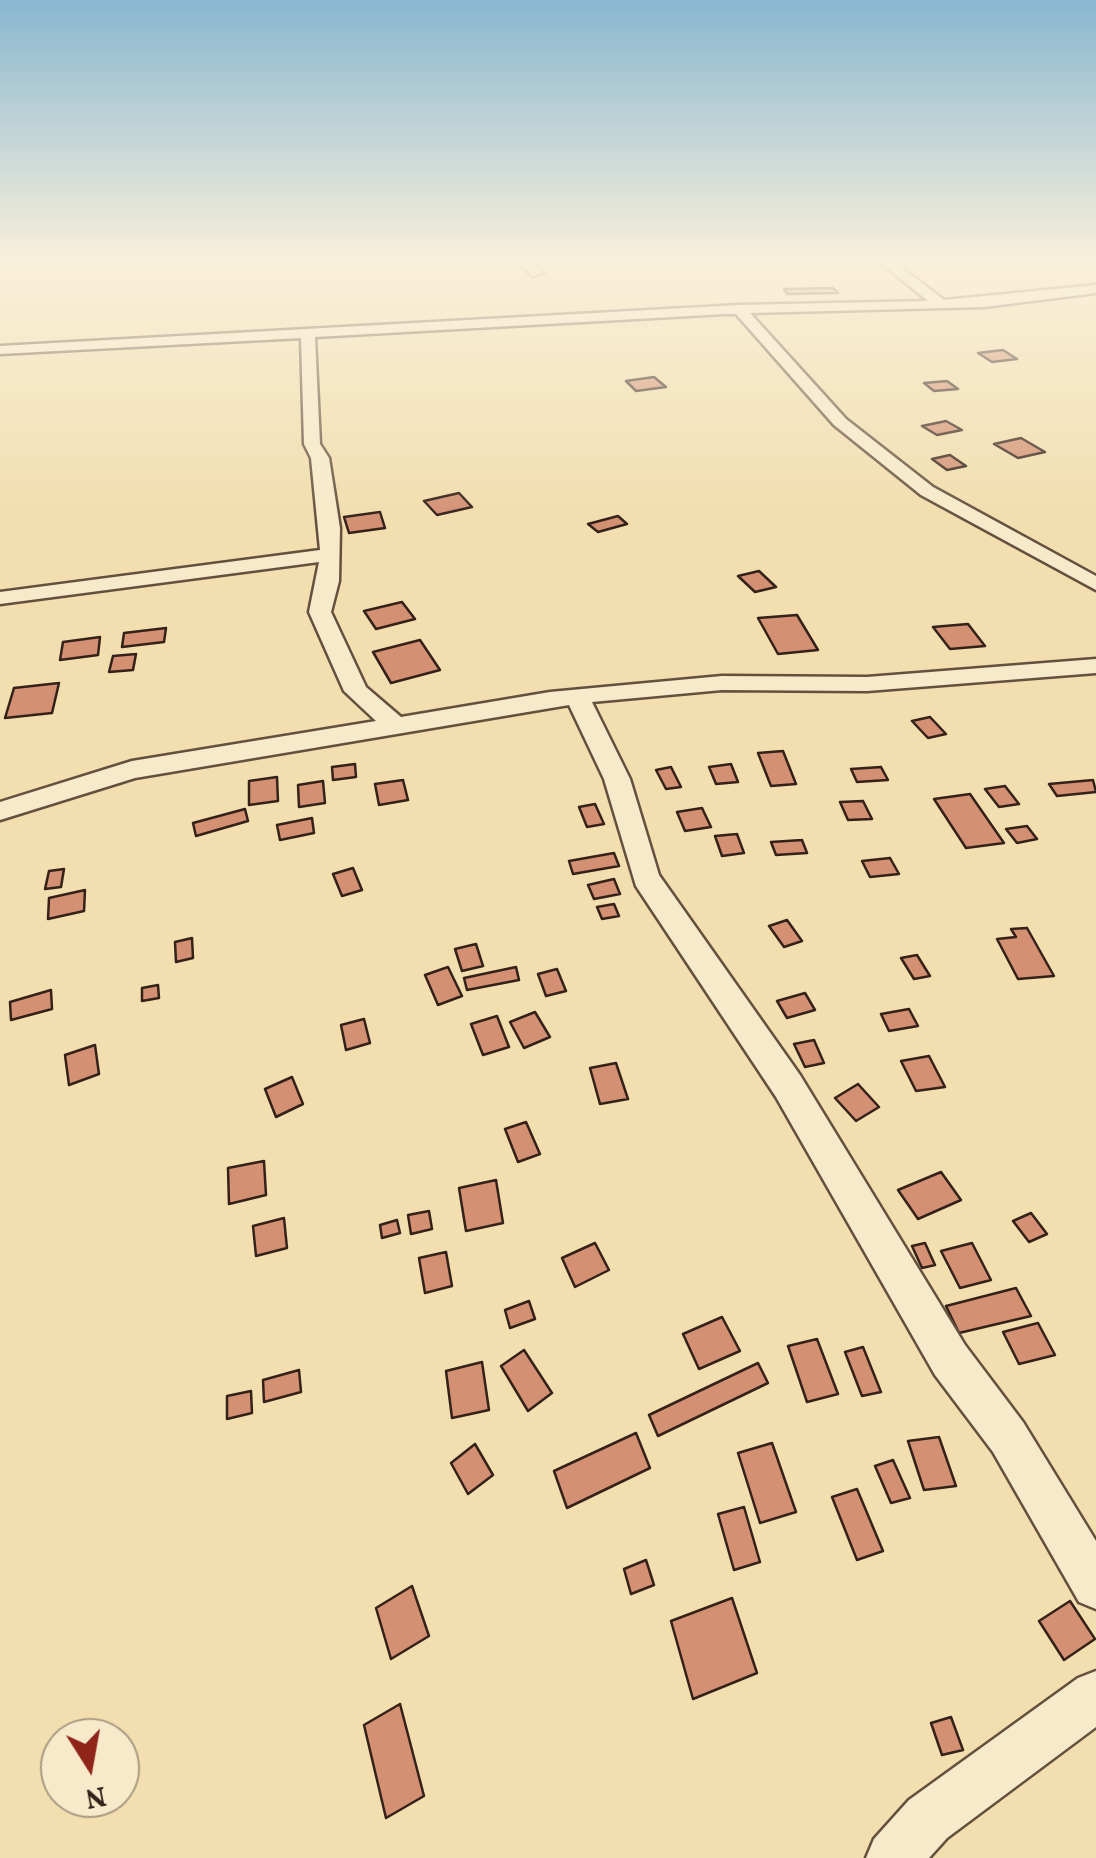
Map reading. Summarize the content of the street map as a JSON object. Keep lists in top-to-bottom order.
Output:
{
  "north": "bottom"
}
